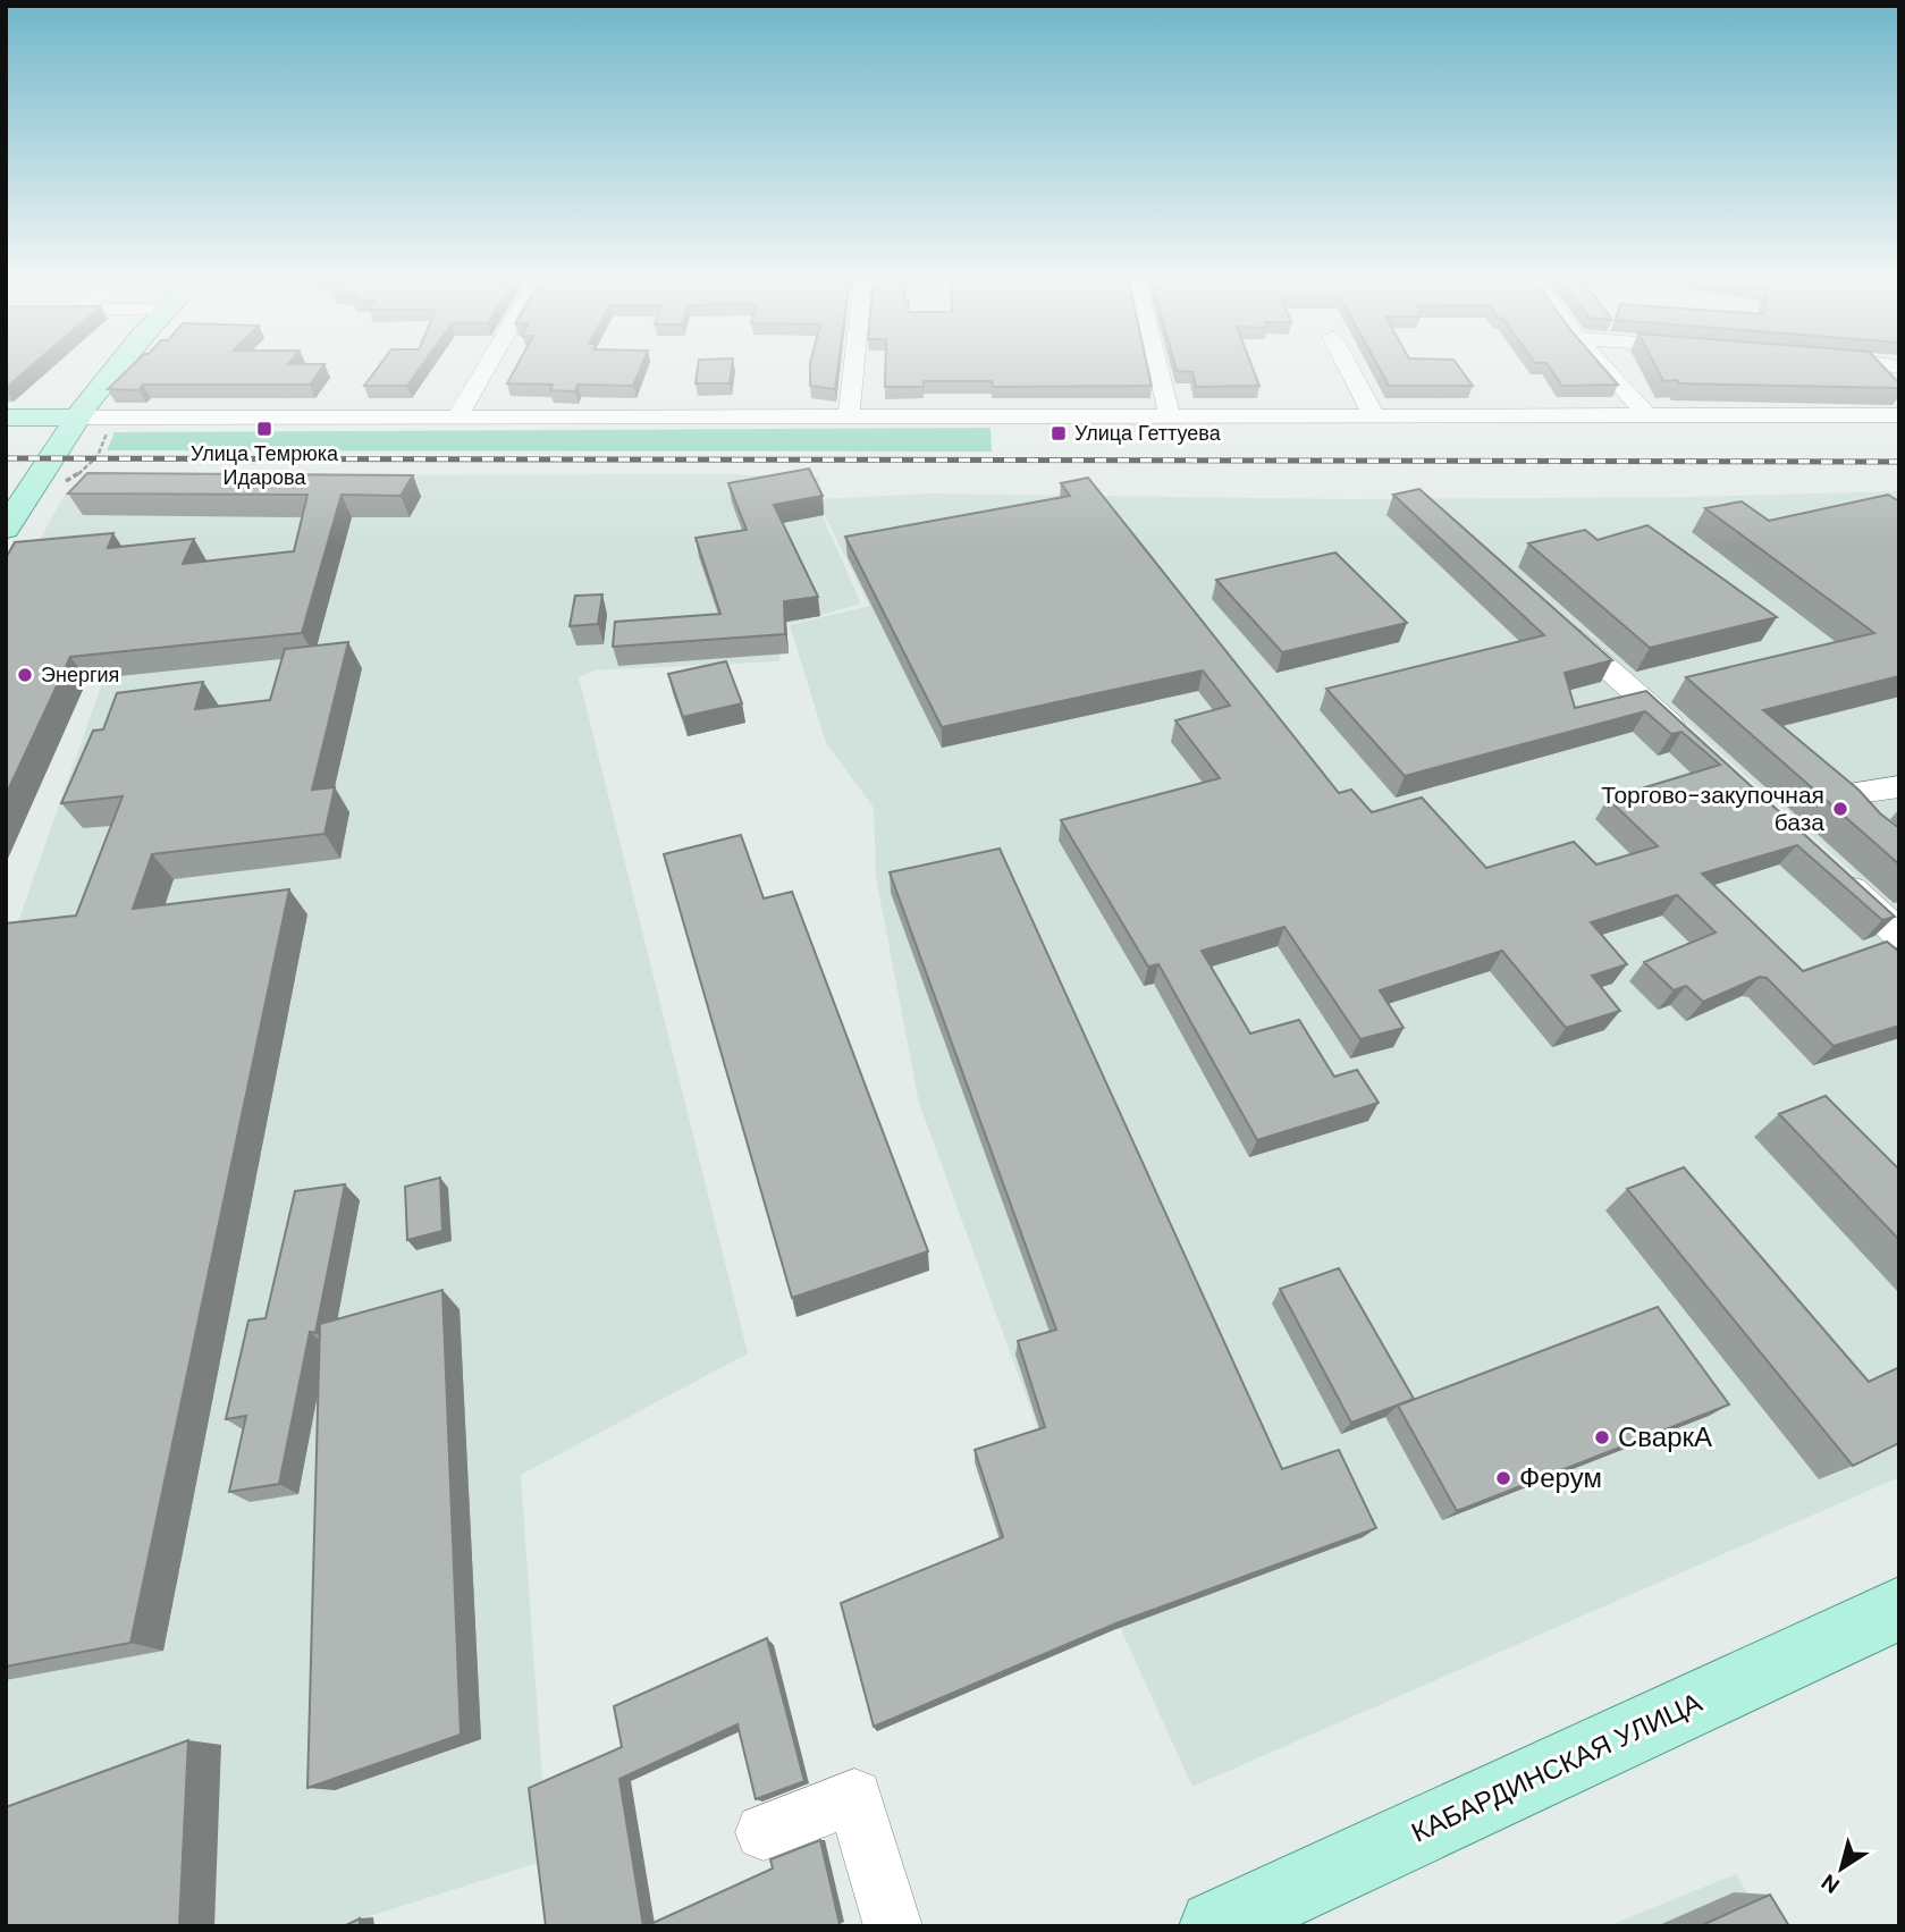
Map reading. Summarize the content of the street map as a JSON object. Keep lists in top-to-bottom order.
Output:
{
  "streets": {
    "main road": ["КАБАРДИНСКАЯ УЛИЦА"]
  },
  "places": {
    "transit": ["Улица Темрюка Идарова", "Улица Геттуева"],
    "other": [
      "Энергия",
      "Торгово-закупочная база",
      "СваркА",
      "Ферум"
    ]
  },
  "north": "bottom left"
}
